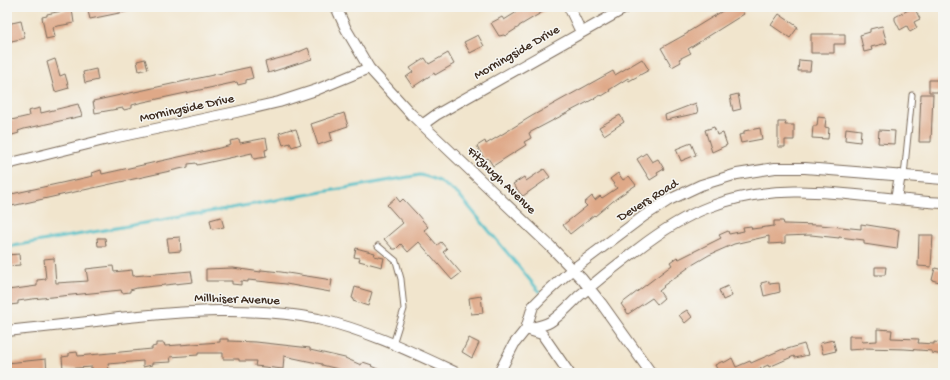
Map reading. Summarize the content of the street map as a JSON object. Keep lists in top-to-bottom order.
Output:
{
  "streets": {
    "street": [
      "Morningside Drive",
      "Fitzhugh Avenue",
      "Devers Road",
      "Millhiser Avenue"
    ]
  },
  "crossings": [
    ["Morningside Drive", "Fitzhugh Avenue"],
    ["Fitzhugh Avenue", "Devers Road"]
  ]
}
